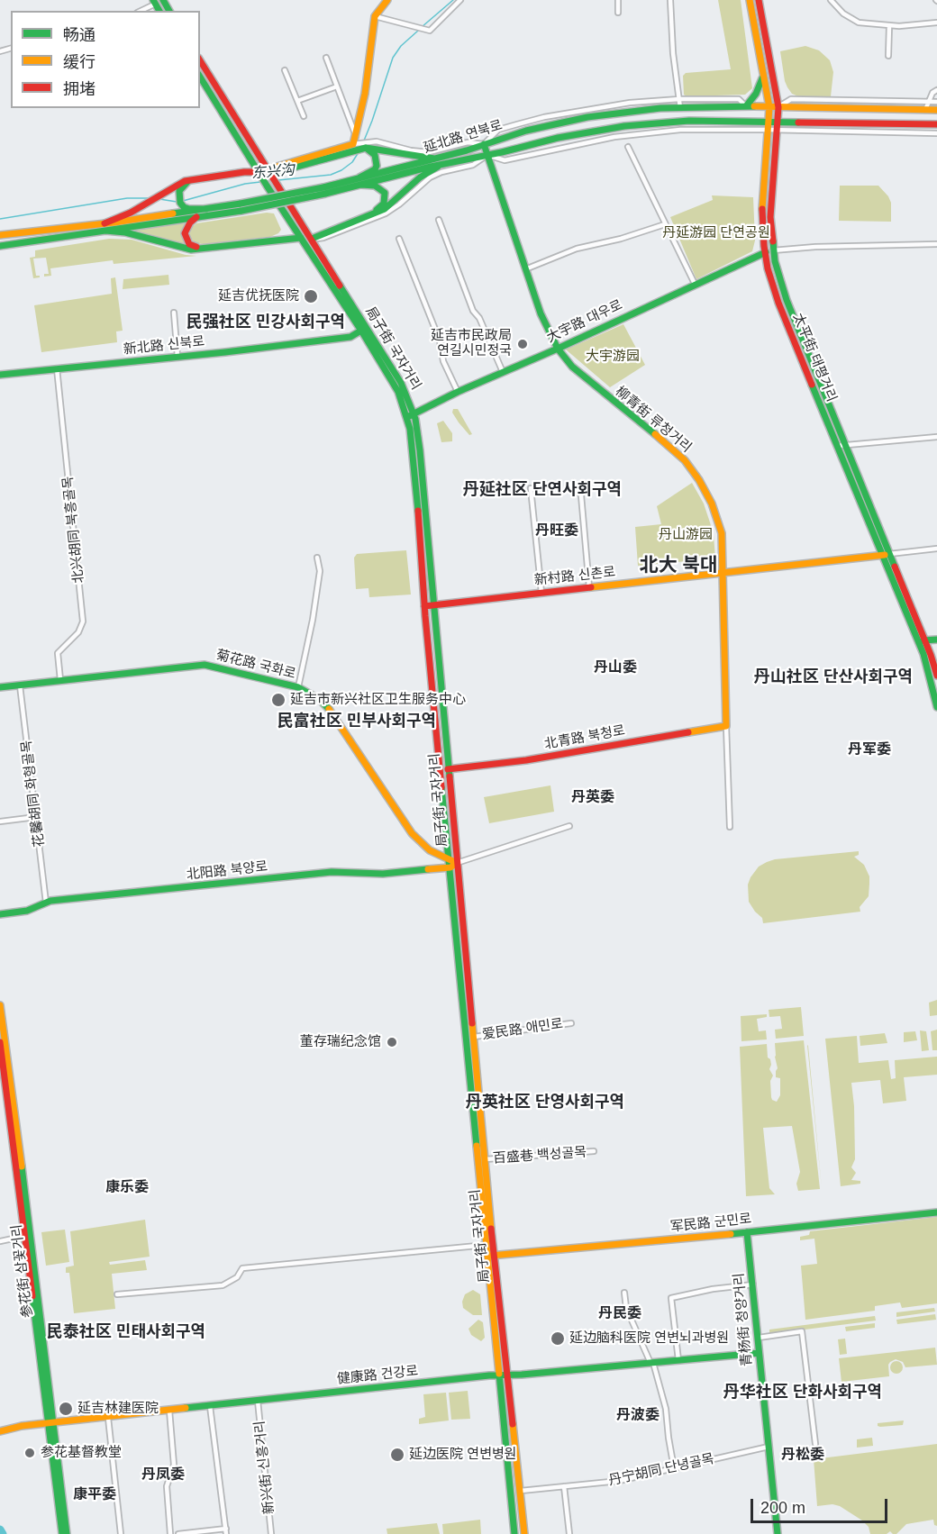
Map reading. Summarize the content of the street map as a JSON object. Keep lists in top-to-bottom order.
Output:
{
  "streets": {
    "main road": [
      "延北路 연북로",
      "大宇路 대우로",
      "新北路 신북로",
      "局子街 국자거리",
      "太平街 태평거리",
      "柳青街 류청거리",
      "新村路 신촌로",
      "菊花路 국화로",
      "北青路 북청로",
      "北阳路 북양로",
      "军民路 군민로",
      "参花街 삼꽃거리",
      "青杨街 청양거리",
      "健康路 건강로"
    ],
    "street": [
      "北兴胡同 북흥골목",
      "花馨胡同 화형골목",
      "爱民路 애민로",
      "百盛巷 백성골목",
      "新兴街 신흥거리",
      "丹宁胡同 단녕골목"
    ]
  },
  "crossings": [
    ["延北路 연북로", "太平街 태평거리"],
    ["延北路 연북로", "柳青街 류청거리"],
    ["大宇路 대우로", "局子街 국자거리"],
    ["大宇路 대우로", "太平街 태평거리"],
    ["大宇路 대우로", "柳青街 류청거리"],
    ["新北路 신북로", "局子街 국자거리"],
    ["新北路 신북로", "北兴胡同 북흥골목"],
    ["局子街 국자거리", "新村路 신촌로"],
    ["局子街 국자거리", "菊花路 국화로"],
    ["局子街 국자거리", "北青路 북청로"],
    ["局子街 국자거리", "北阳路 북양로"],
    ["局子街 국자거리", "爱民路 애민로"],
    ["局子街 국자거리", "百盛巷 백성골목"],
    ["局子街 국자거리", "军民路 군민로"],
    ["局子街 국자거리", "健康路 건강로"],
    ["局子街 국자거리", "丹宁胡同 단녕골목"],
    ["太平街 태평거리", "新村路 신촌로"],
    ["柳青街 류청거리", "新村路 신촌로"],
    ["柳青街 류청거리", "北青路 북청로"],
    ["北兴胡同 북흥골목", "菊花路 국화로"],
    ["菊花路 국화로", "花馨胡同 화형골목"],
    ["花馨胡同 화형골목", "北阳路 북양로"],
    ["军民路 군민로", "青杨街 청양거리"],
    ["参花街 삼꽃거리", "健康路 건강로"],
    ["青杨街 청양거리", "健康路 건강로"],
    ["青杨街 청양거리", "丹宁胡同 단녕골목"],
    ["健康路 건강로", "新兴街 신흥거리"]
  ],
  "districts": [
    "民强社区 민강사회구역",
    "丹延社区 단연사회구역",
    "丹旺委",
    "北大 북대",
    "丹山委",
    "丹山社区 단산사회구역",
    "民富社区 민부사회구역",
    "丹军委",
    "丹英委",
    "丹英社区 단영사회구역",
    "康乐委",
    "丹民委",
    "民泰社区 민태사회구역",
    "丹华社区 단화사회구역",
    "丹波委",
    "丹松委",
    "丹凤委",
    "康平委"
  ],
  "water": ["东兴沟"],
  "parks": ["丹延游园 단연공원", "大宇游园", "丹山游园"],
  "places": [
    "延吉优抚医院",
    "延吉市民政局 연길시민정국",
    "延吉市新兴社区卫生服务中心",
    "董存瑞纪念馆",
    "延边脑科医院 연변뇌과병원",
    "延吉林建医院",
    "参花基督教堂",
    "延边医院 연변병원"
  ],
  "legend": ["畅通", "缓行", "拥堵"],
  "scale_bar": "200 m"
}
